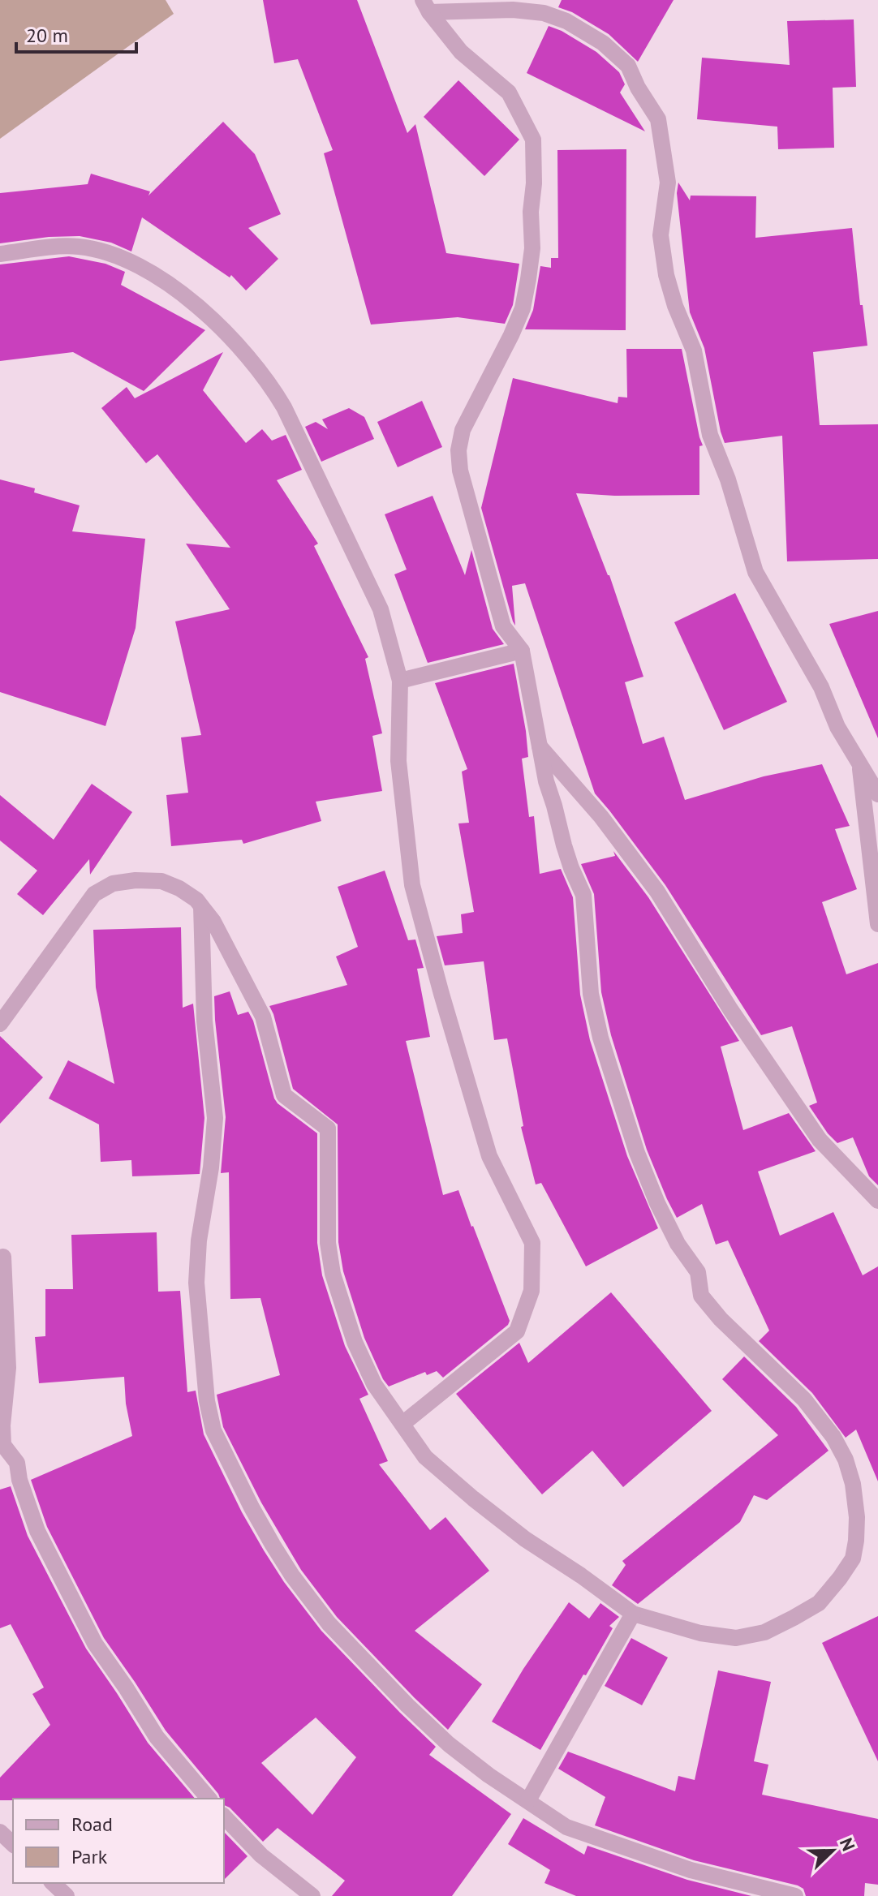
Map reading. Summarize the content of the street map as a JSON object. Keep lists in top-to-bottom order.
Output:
{
  "legend": ["Road", "Park"],
  "scale_bar": "20 m",
  "north": "top right"
}
